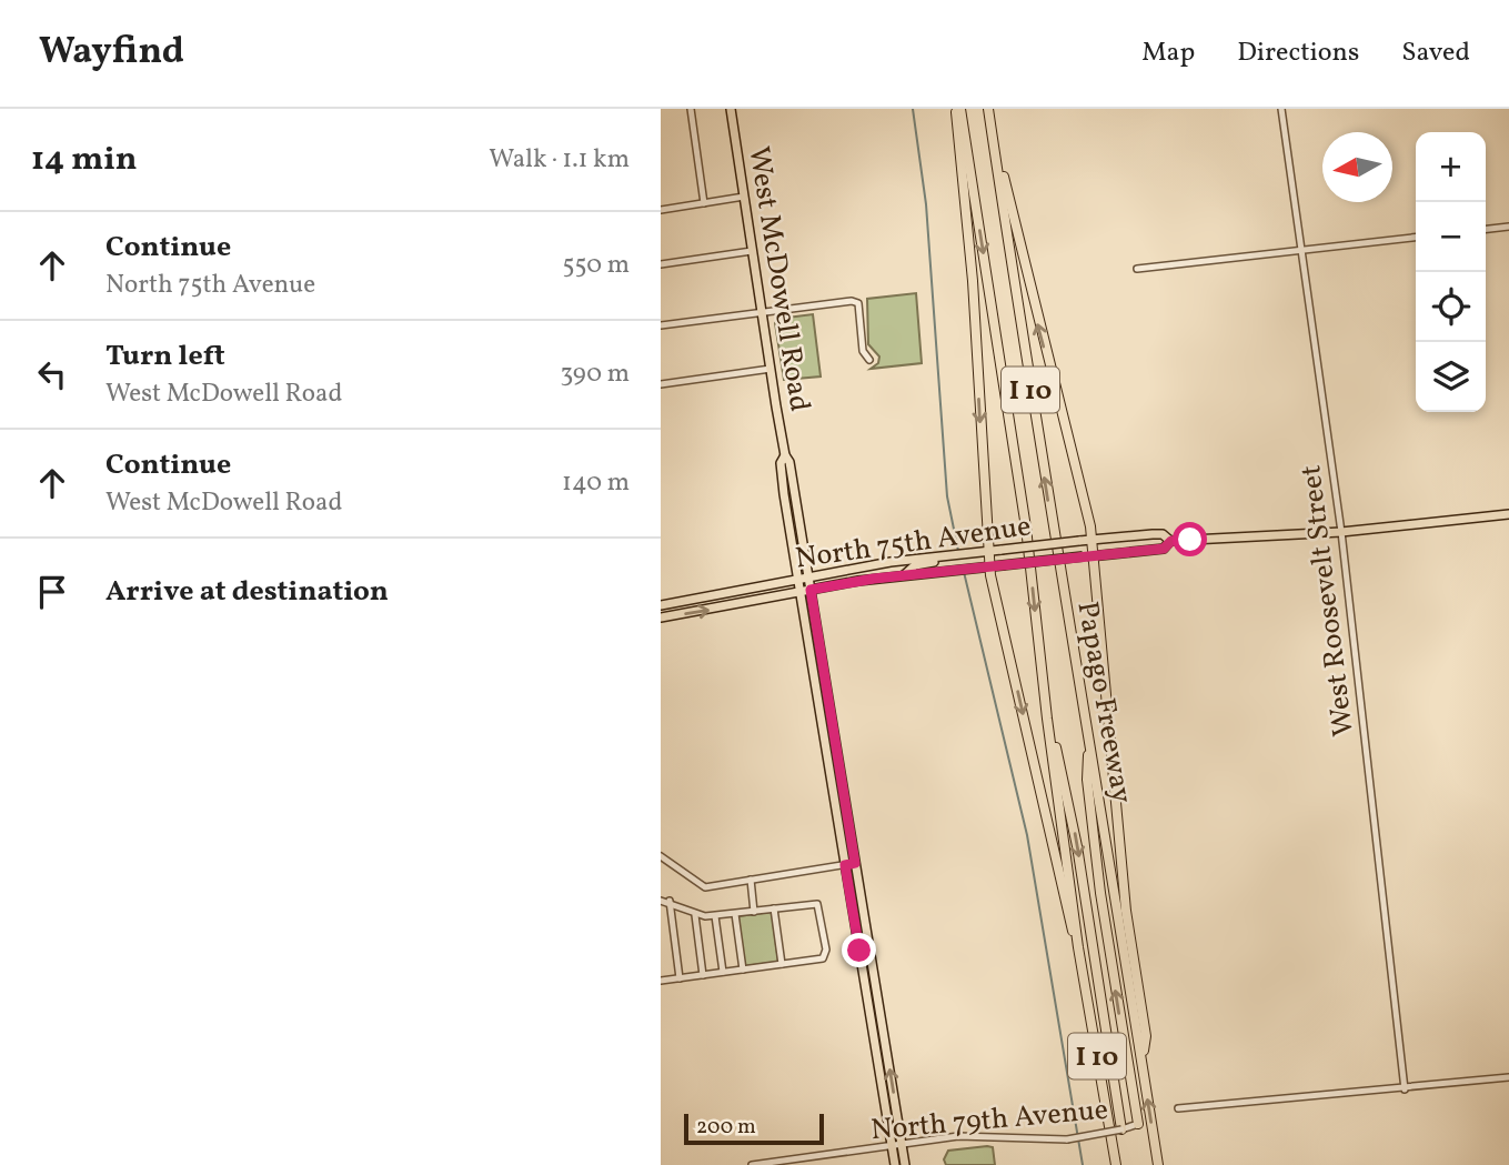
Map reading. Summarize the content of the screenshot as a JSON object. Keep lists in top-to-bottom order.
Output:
{
  "streets": {
    "highway": ["I 10", "Papago Freeway"],
    "main road": ["West McDowell Road", "North 75th Avenue"],
    "street": ["West Roosevelt Street", "North 79th Avenue"]
  },
  "crossings": [
    ["West McDowell Road", "North 75th Avenue"],
    ["West McDowell Road", "North 79th Avenue"],
    ["North 75th Avenue", "West Roosevelt Street"]
  ],
  "scale_bar": "200 m",
  "north": "left",
  "page": {
    "header": "Wayfind",
    "nav": ["Map", "Directions", "Saved"],
    "heading": ["14 min", "Walk · 1.1 km"],
    "map_buttons": ["+", "−"],
    "list": [
      ["Continue", "North 75th Avenue", "550 m"],
      ["Turn left", "West McDowell Road", "390 m"],
      ["Continue", "West McDowell Road", "140 m"],
      "Arrive at destination"
    ],
    "scale": "200 m"
  }
}
